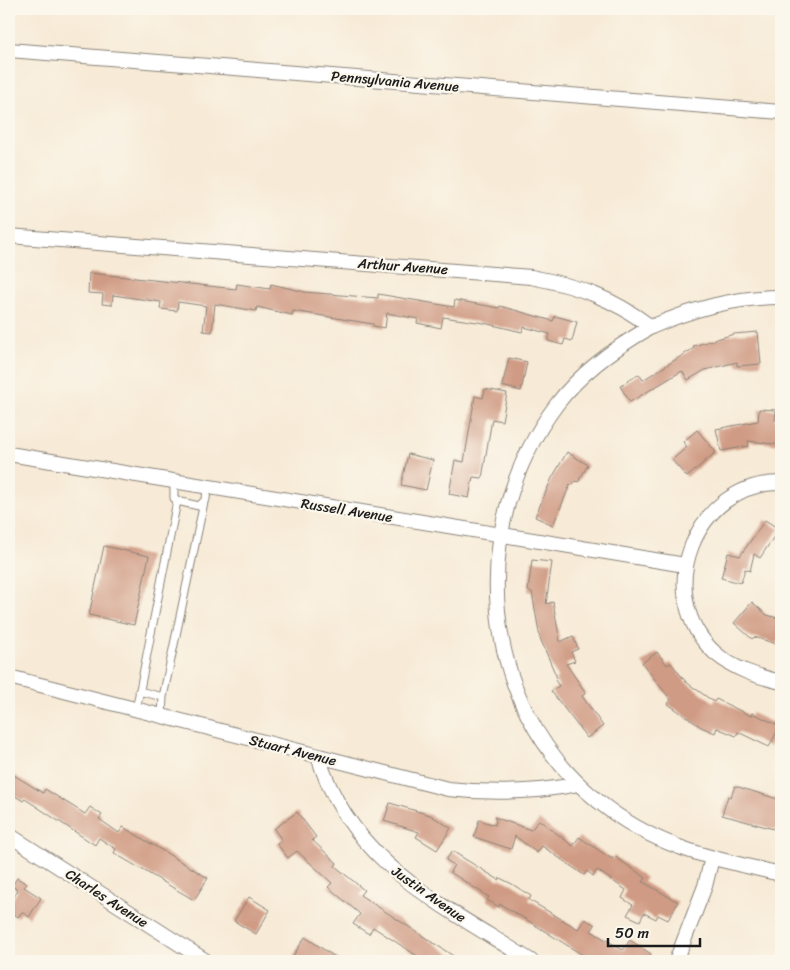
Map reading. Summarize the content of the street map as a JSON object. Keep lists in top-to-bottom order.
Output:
{
  "streets": {
    "street": [
      "Pennsylvania Avenue",
      "Arthur Avenue",
      "Russell Avenue",
      "Stuart Avenue",
      "Justin Avenue",
      "Charles Avenue"
    ]
  },
  "crossings": [
    ["Stuart Avenue", "Justin Avenue"]
  ],
  "scale_bar": "50 m"
}
